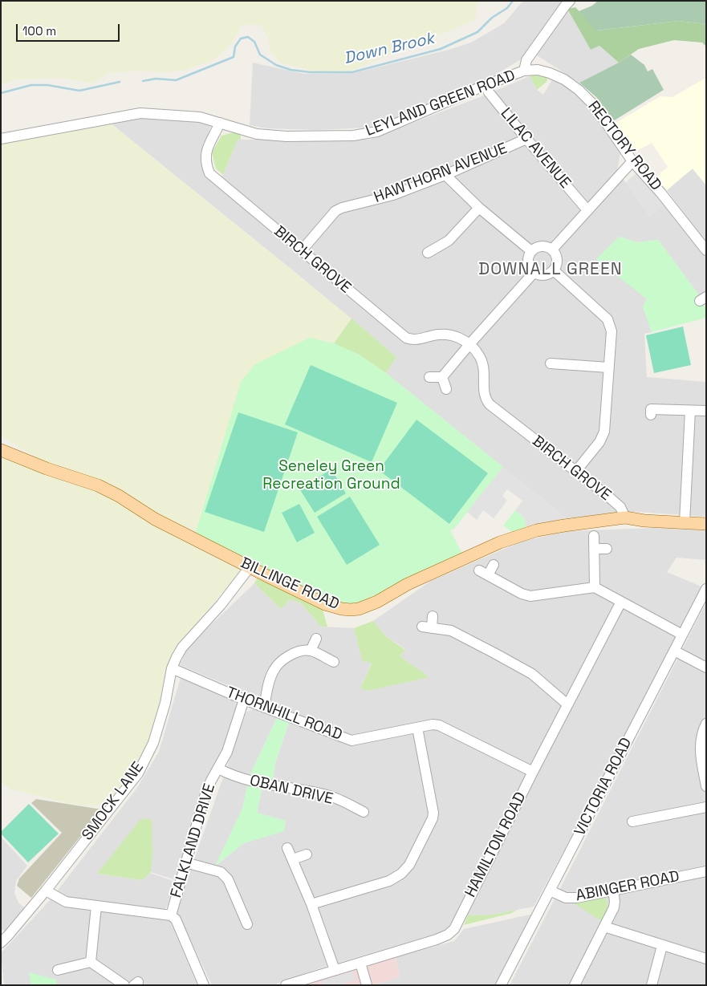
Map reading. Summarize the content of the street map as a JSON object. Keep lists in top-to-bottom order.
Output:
{
  "streets": {
    "main road": ["BILLINGE ROAD"],
    "street": [
      "LEYLAND GREEN ROAD",
      "RECTORY ROAD",
      "LILAC AVENUE",
      "HAWTHORN AVENUE",
      "BIRCH GROVE",
      "THORNHILL ROAD",
      "VICTORIA ROAD",
      "OBAN DRIVE",
      "SMOCK LANE",
      "FALKLAND DRIVE",
      "HAMILTON ROAD",
      "ABINGER ROAD"
    ]
  },
  "crossings": [
    ["LEYLAND GREEN ROAD", "RECTORY ROAD"],
    ["LEYLAND GREEN ROAD", "LILAC AVENUE"],
    ["LEYLAND GREEN ROAD", "BIRCH GROVE"],
    ["LILAC AVENUE", "HAWTHORN AVENUE"],
    ["HAWTHORN AVENUE", "BIRCH GROVE"],
    ["BIRCH GROVE", "BILLINGE ROAD"],
    ["BILLINGE ROAD", "SMOCK LANE"],
    ["THORNHILL ROAD", "SMOCK LANE"],
    ["THORNHILL ROAD", "FALKLAND DRIVE"],
    ["THORNHILL ROAD", "HAMILTON ROAD"],
    ["VICTORIA ROAD", "ABINGER ROAD"],
    ["OBAN DRIVE", "FALKLAND DRIVE"]
  ],
  "districts": ["DOWNALL GREEN"],
  "water": ["Down Brook"],
  "parks": ["Seneley Green Recreation Ground"],
  "scale_bar": "100 m"
}
